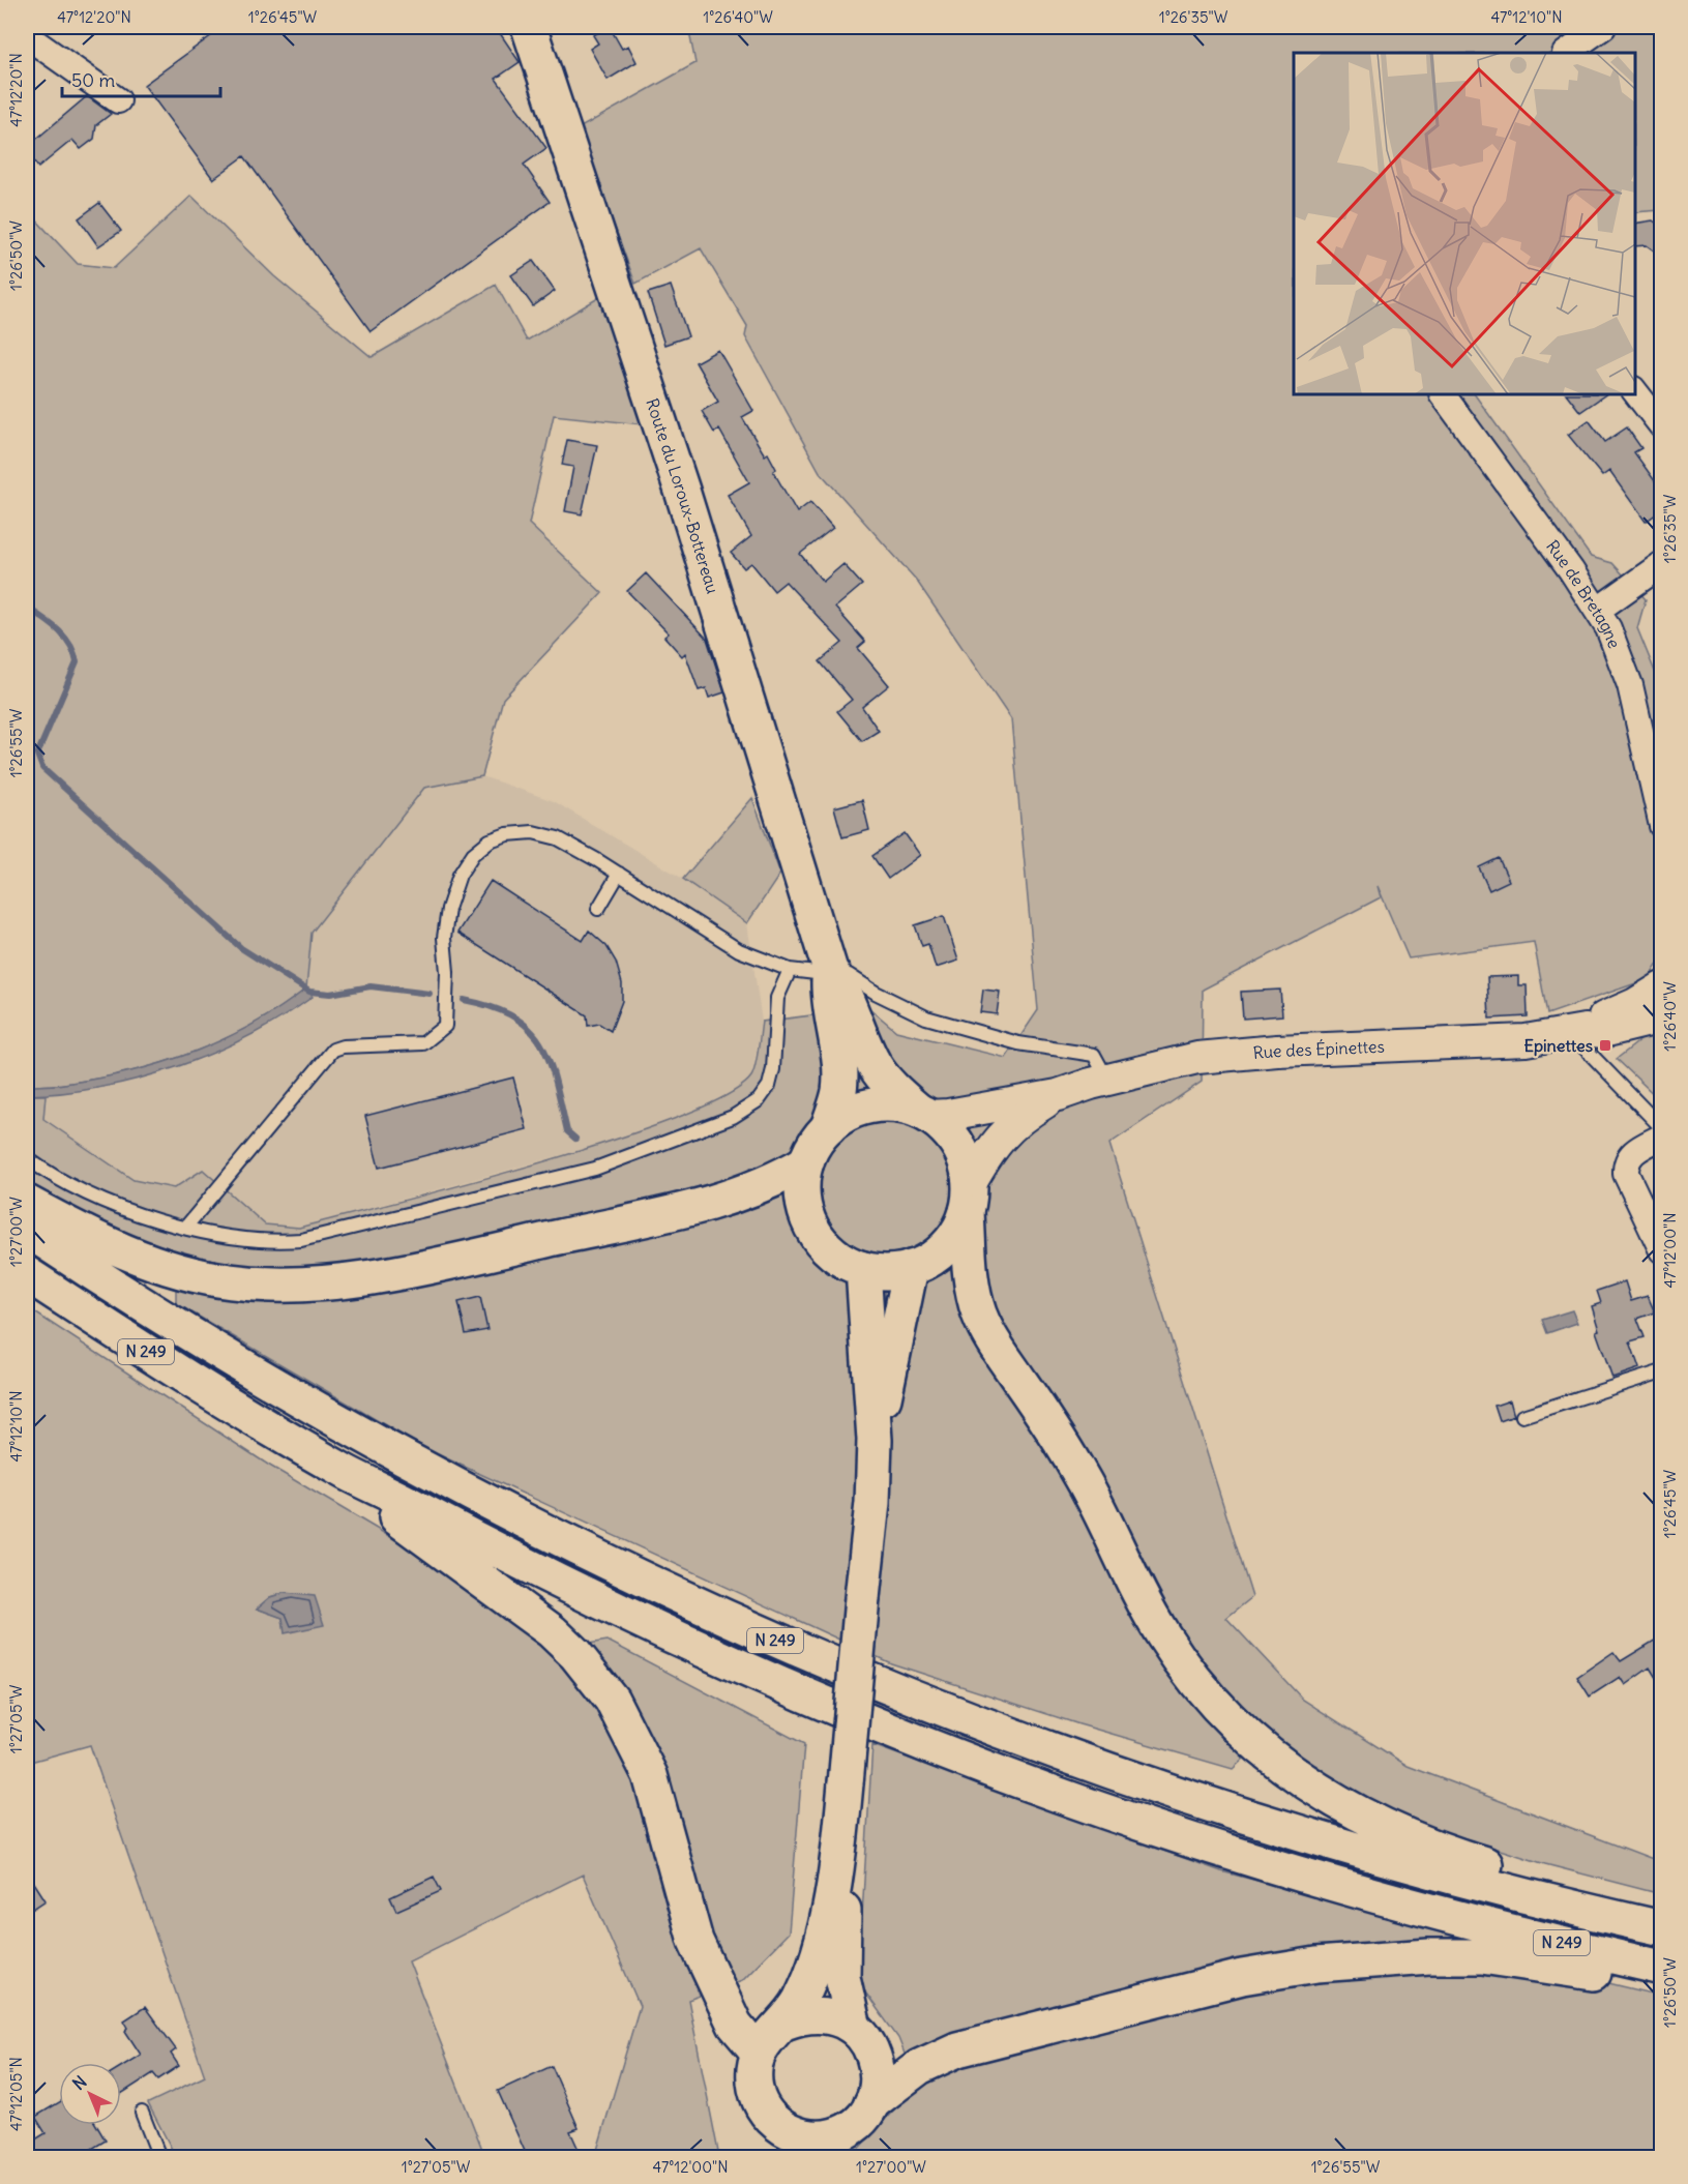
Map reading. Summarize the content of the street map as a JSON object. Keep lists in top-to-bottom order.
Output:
{
  "streets": {
    "main road": ["Route du Loroux-Bottereau", "N 249"],
    "street": ["Rue de Bretagne", "Rue des Épinettes"]
  },
  "crossings": [
    ["Route du Loroux-Bottereau", "Rue des Épinettes"]
  ],
  "places": {
    "transit": ["Epinettes"]
  },
  "scale_bar": "50 m",
  "north": "top left",
  "coordinates": [
    "47°12'20\"N",
    "1°26'45\"W",
    "1°26'40\"W",
    "1°26'35\"W",
    "47°12'10\"N",
    "1°26'50\"W",
    "1°26'55\"W",
    "1°27'00\"W",
    "47°12'00\"N",
    "1°27'05\"W",
    "47°12'05\"N"
  ]
}
